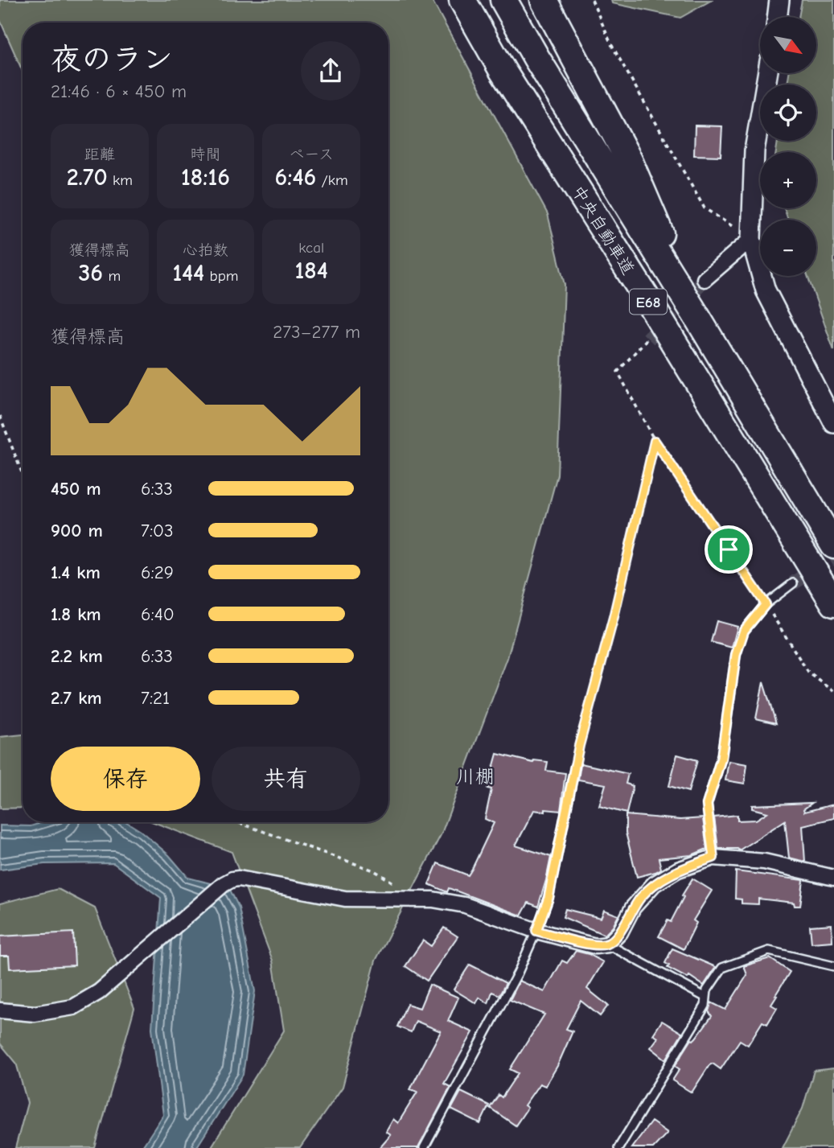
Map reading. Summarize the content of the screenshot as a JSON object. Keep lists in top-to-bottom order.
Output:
{
  "streets": {
    "highway": ["中央自動車道", "E68"]
  },
  "districts": ["川棚"],
  "north": "bottom right",
  "page": {
    "map_buttons": ["+", "−"],
    "heading": ["夜のラン", "21:46 · 6 × 450 m"],
    "stats": [
      ["距離", "2.70 km"],
      ["時間", "18:16"],
      ["ペース", "6:46 /km"],
      ["獲得標高", "36 m"],
      ["心拍数", "144 bpm"],
      ["kcal", "184"]
    ],
    "chart": ["獲得標高", "273–277 m"],
    "list": [
      {
        "name": "450 m",
        "note": "6:33"
      },
      {
        "name": "900 m",
        "note": "7:03"
      },
      {
        "name": "1.4 km",
        "note": "6:29"
      },
      {
        "name": "1.8 km",
        "note": "6:40"
      },
      {
        "name": "2.2 km",
        "note": "6:33"
      },
      {
        "name": "2.7 km",
        "note": "7:21"
      }
    ],
    "buttons": ["保存", "共有"]
  }
}
